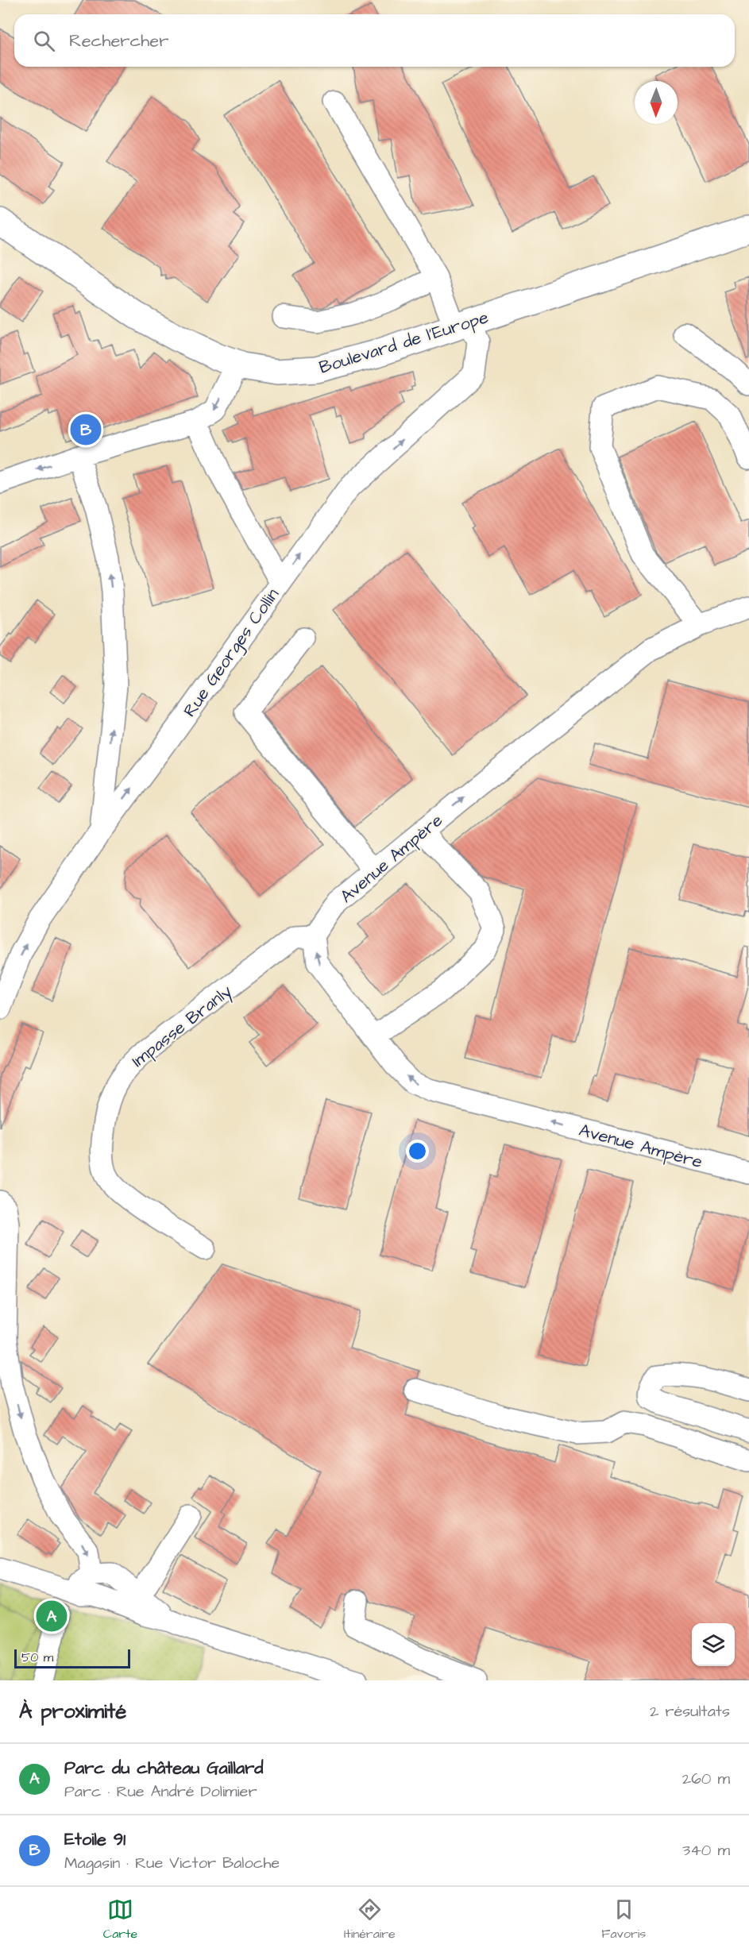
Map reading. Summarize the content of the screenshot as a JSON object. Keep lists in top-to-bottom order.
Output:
{
  "streets": {
    "main road": ["Boulevard de l'Europe"],
    "street": ["Rue Georges Collin", "Avenue Ampère", "Impasse Branly"]
  },
  "crossings": [
    ["Boulevard de l'Europe", "Rue Georges Collin"],
    ["Avenue Ampère", "Impasse Branly"]
  ],
  "one_way": ["Rue Georges Collin"],
  "scale_bar": "50 m",
  "north": "bottom",
  "page": {
    "search": "Rechercher",
    "pins": ["B", "A"],
    "scale": "50 m",
    "heading": ["À proximité", "2 résultats"],
    "list": [
      {
        "mark": "A",
        "name": "Parc du château Gaillard",
        "note": "Parc · Rue André Dolimier",
        "value": "260 m"
      },
      {
        "mark": "B",
        "name": "Etoile 91",
        "note": "Magasin · Rue Victor Baloche",
        "value": "340 m"
      }
    ],
    "nav": ["Carte", "Itinéraire", "Favoris"]
  }
}
